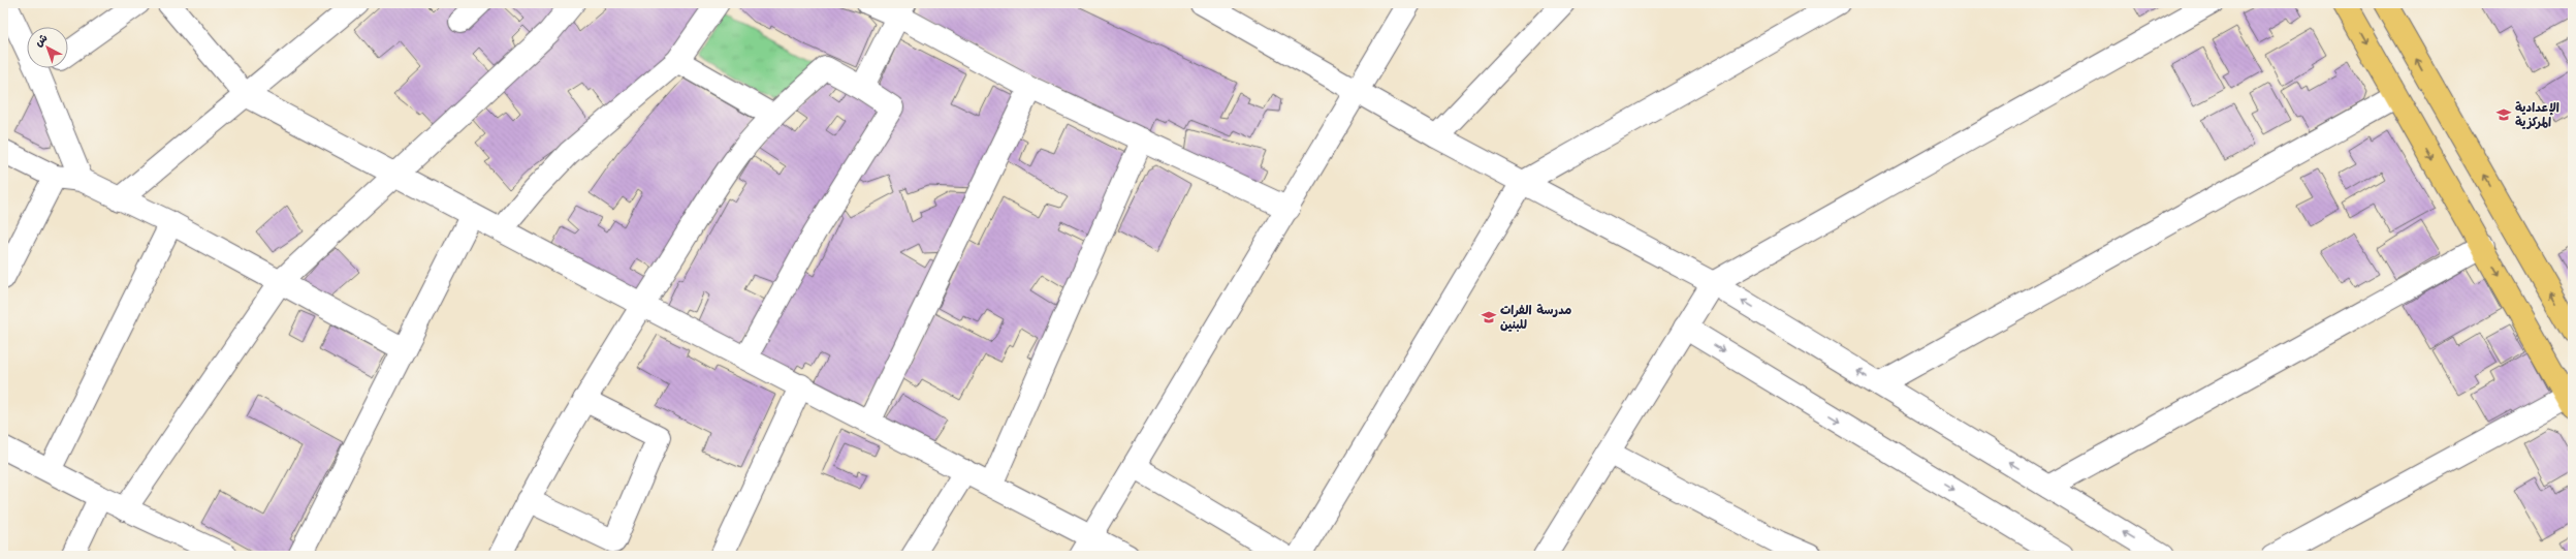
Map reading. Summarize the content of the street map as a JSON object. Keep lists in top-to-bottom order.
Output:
{
  "places": {
    "school or university": ["الإعدادية المركزية", "مدرسة الفرات للبنين"]
  },
  "north": "top left"
}
